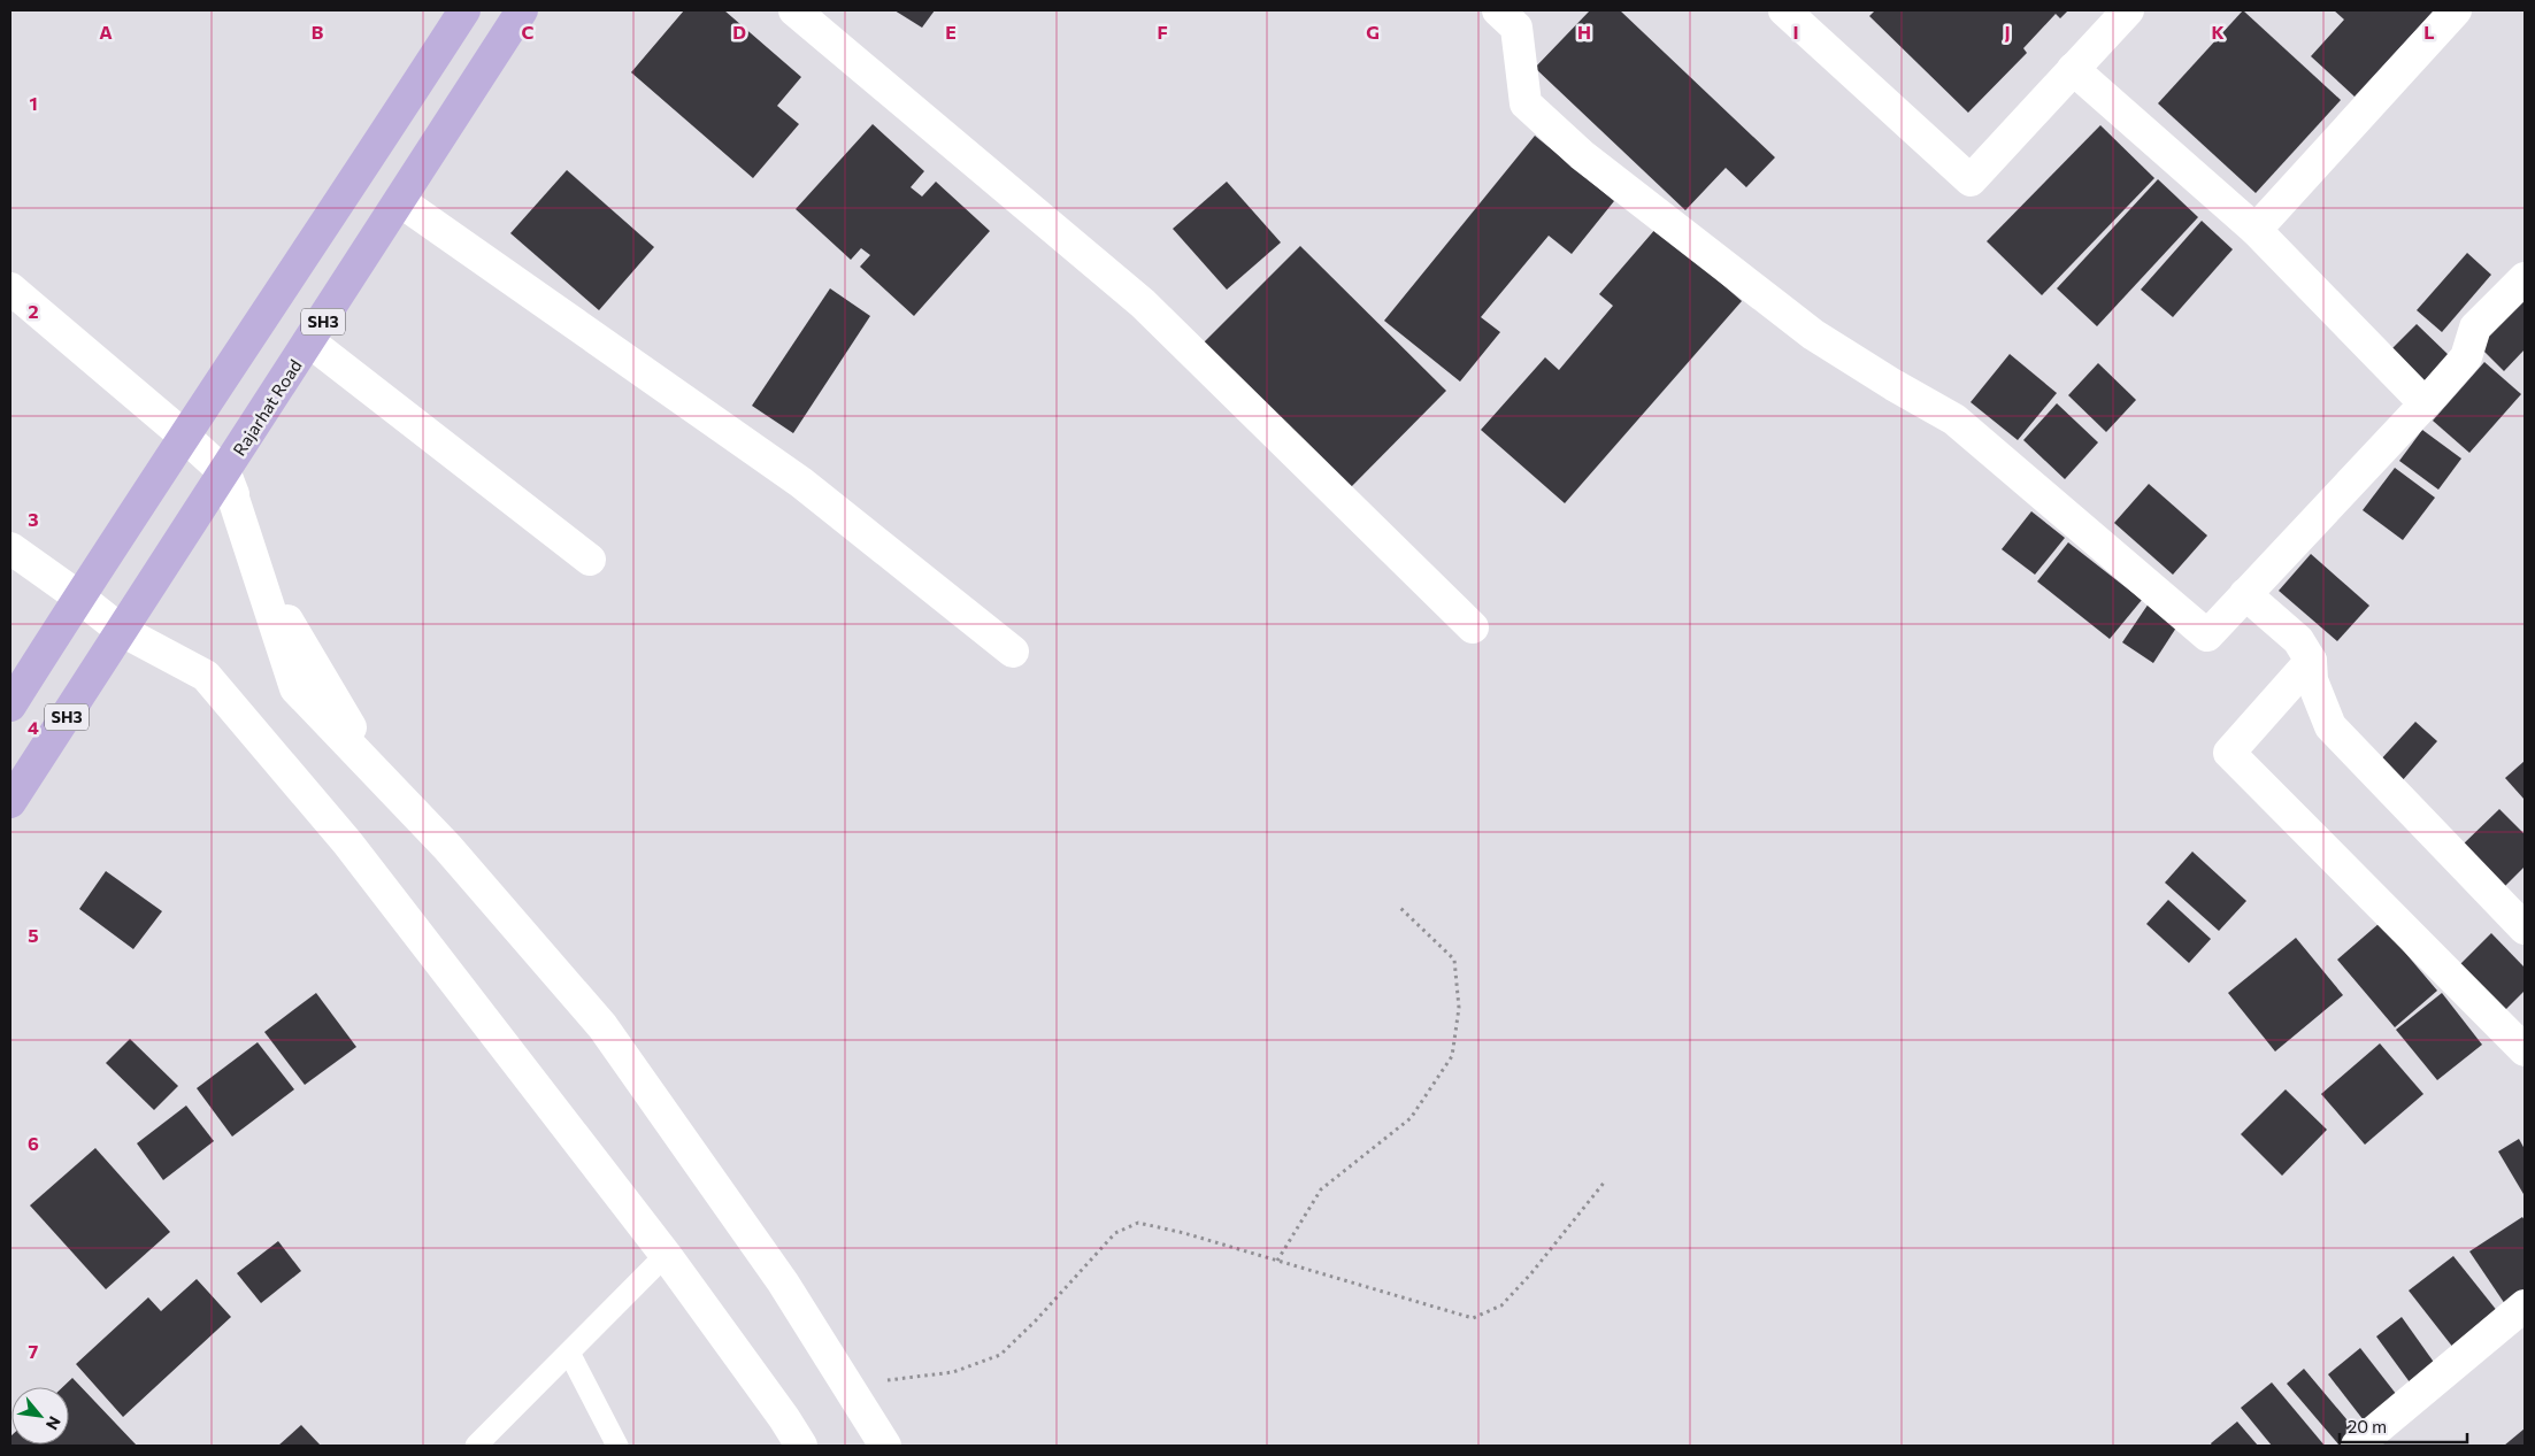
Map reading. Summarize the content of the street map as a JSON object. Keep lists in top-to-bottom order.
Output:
{
  "streets": {
    "main road": ["SH3", "Rajarhat Road"]
  },
  "scale_bar": "20 m",
  "north": "bottom right",
  "grid": {
    "columns": [
      "A",
      "B",
      "C",
      "D",
      "E",
      "F",
      "G",
      "H",
      "I",
      "J",
      "K",
      "L"
    ],
    "rows": [
      "1",
      "2",
      "3",
      "4",
      "5",
      "6",
      "7"
    ]
  }
}
